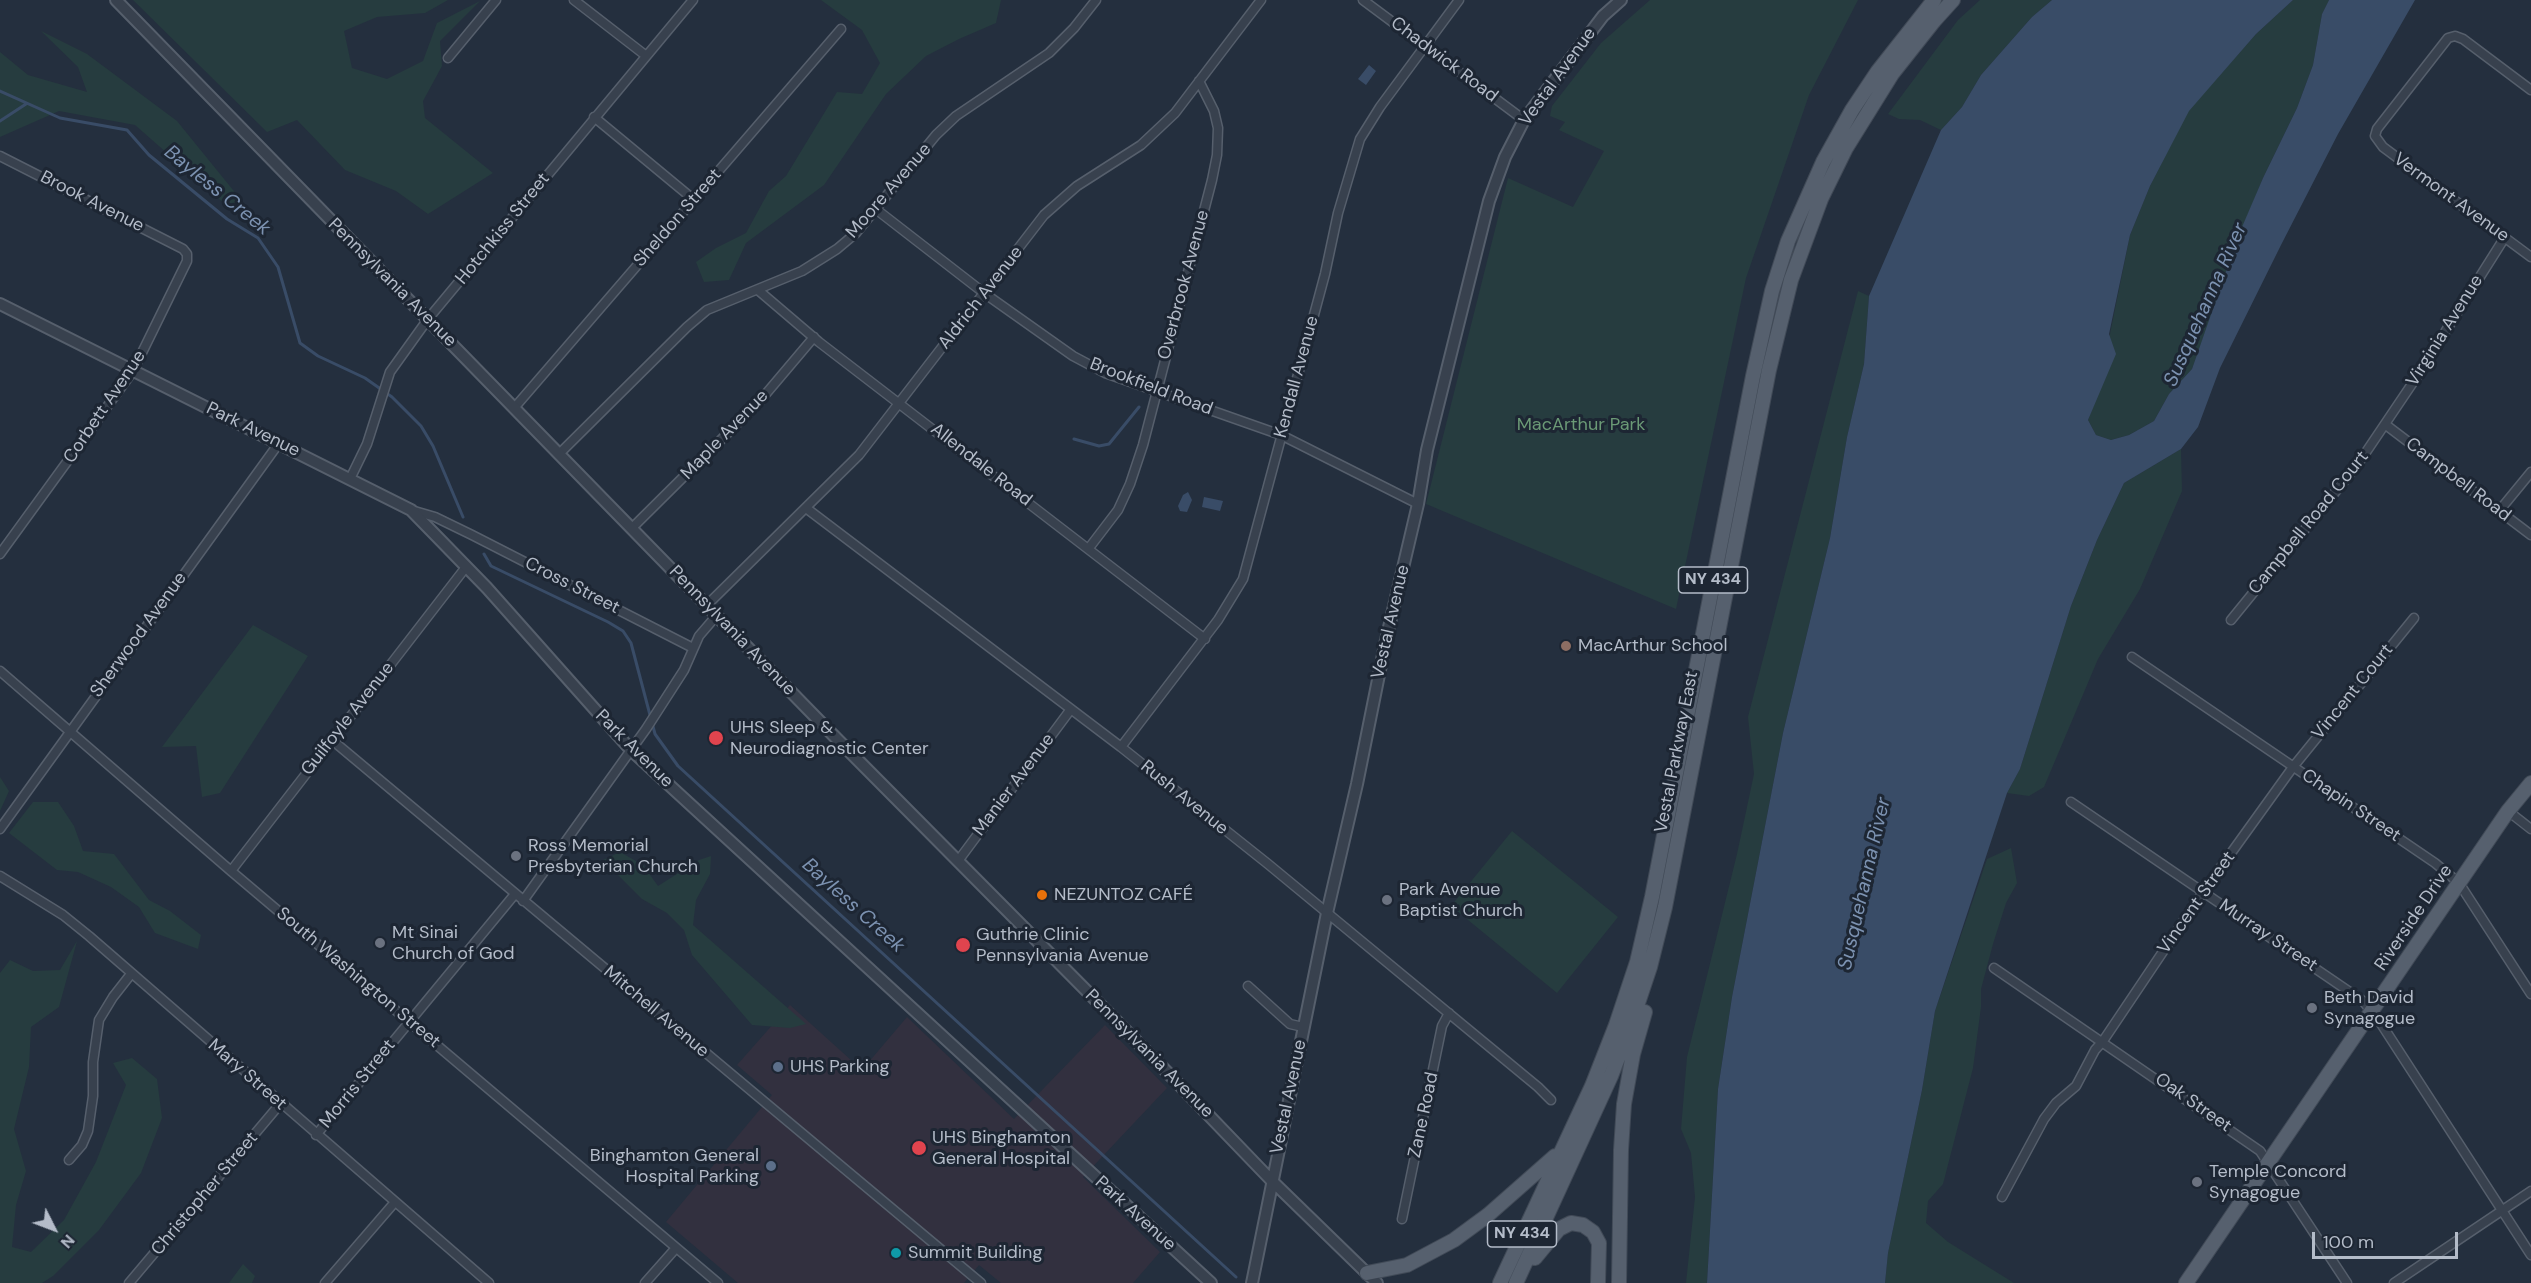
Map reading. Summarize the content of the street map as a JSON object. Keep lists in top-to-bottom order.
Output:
{
  "streets": {
    "main road": ["NY 434", "Vestal Parkway East", "Riverside Drive"],
    "street": [
      "Chadwick Road",
      "Vestal Avenue",
      "Moore Avenue",
      "Vermont Avenue",
      "Brook Avenue",
      "Sheldon Street",
      "Hotchkiss Street",
      "Pennsylvania Avenue",
      "Overbrook Avenue",
      "Aldrich Avenue",
      "Virginia Avenue",
      "Kendall Avenue",
      "Brookfield Road",
      "Corbett Avenue",
      "Park Avenue",
      "Maple Avenue",
      "Allendale Road",
      "Campbell Road",
      "Campbell Road Court",
      "Cross Street",
      "Sherwood Avenue",
      "Vincent Court",
      "Guilfoyle Avenue",
      "Manier Avenue",
      "Rush Avenue",
      "Chapin Street",
      "Vincent Street",
      "Murray Street",
      "South Washington Street",
      "Mitchell Avenue",
      "Mary Street",
      "Morris Street",
      "Oak Street",
      "Zane Road",
      "Christopher Street"
    ]
  },
  "crossings": [
    ["Chadwick Road", "Vestal Avenue"],
    ["Chadwick Road", "Kendall Avenue"],
    ["Vestal Avenue", "Pennsylvania Avenue"],
    ["Vestal Avenue", "Brookfield Road"],
    ["Vestal Avenue", "Rush Avenue"],
    ["Moore Avenue", "Pennsylvania Avenue"],
    ["Moore Avenue", "Brookfield Road"],
    ["Moore Avenue", "Allendale Road"],
    ["Vermont Avenue", "Virginia Avenue"],
    ["Brook Avenue", "Corbett Avenue"],
    ["Sheldon Street", "Pennsylvania Avenue"],
    ["Hotchkiss Street", "Pennsylvania Avenue"],
    ["Hotchkiss Street", "Park Avenue"],
    ["Pennsylvania Avenue", "Aldrich Avenue"],
    ["Pennsylvania Avenue", "Maple Avenue"],
    ["Pennsylvania Avenue", "Manier Avenue"],
    ["Overbrook Avenue", "Aldrich Avenue"],
    ["Overbrook Avenue", "Brookfield Road"],
    ["Overbrook Avenue", "Allendale Road"],
    ["Aldrich Avenue", "Brookfield Road"],
    ["Aldrich Avenue", "Allendale Road"],
    ["Aldrich Avenue", "Rush Avenue"],
    ["Virginia Avenue", "Campbell Road"],
    ["Virginia Avenue", "Campbell Road Court"],
    ["Kendall Avenue", "Brookfield Road"],
    ["Kendall Avenue", "Allendale Road"],
    ["Kendall Avenue", "Rush Avenue"],
    ["Corbett Avenue", "Park Avenue"],
    ["Park Avenue", "Cross Street"],
    ["Park Avenue", "Sherwood Avenue"],
    ["Park Avenue", "Guilfoyle Avenue"],
    ["Maple Avenue", "Allendale Road"],
    ["Campbell Road", "Campbell Road Court"],
    ["Sherwood Avenue", "South Washington Street"],
    ["Vincent Court", "Chapin Street"],
    ["Vincent Court", "Vincent Street"],
    ["Guilfoyle Avenue", "South Washington Street"],
    ["Guilfoyle Avenue", "Mitchell Avenue"],
    ["Manier Avenue", "Rush Avenue"],
    ["Rush Avenue", "Zane Road"],
    ["Chapin Street", "Vincent Street"],
    ["Chapin Street", "Riverside Drive"],
    ["Vincent Street", "Murray Street"],
    ["Vincent Street", "Oak Street"],
    ["Riverside Drive", "Murray Street"],
    ["Riverside Drive", "Oak Street"],
    ["South Washington Street", "Morris Street"],
    ["Mitchell Avenue", "Morris Street"],
    ["Mary Street", "Morris Street"],
    ["Mary Street", "Christopher Street"]
  ],
  "water": ["Bayless Creek", "Susquehanna River"],
  "parks": ["MacArthur Park"],
  "places": [
    "MacArthur School",
    "UHS Sleep & Neurodiagnostic Center",
    "Ross Memorial Presbyterian Church",
    "NEZUNTOZ CAFÉ",
    "Park Avenue Baptist Church",
    "Mt Sinai Church of God",
    "Guthrie Clinic Pennsylvania Avenue",
    "Beth David Synagogue",
    "UHS Parking",
    "UHS Binghamton General Hospital",
    "Binghamton General Hospital Parking",
    "Temple Concord Synagogue",
    "Summit Building"
  ],
  "scale_bar": "100 m",
  "north": "bottom right"
}
